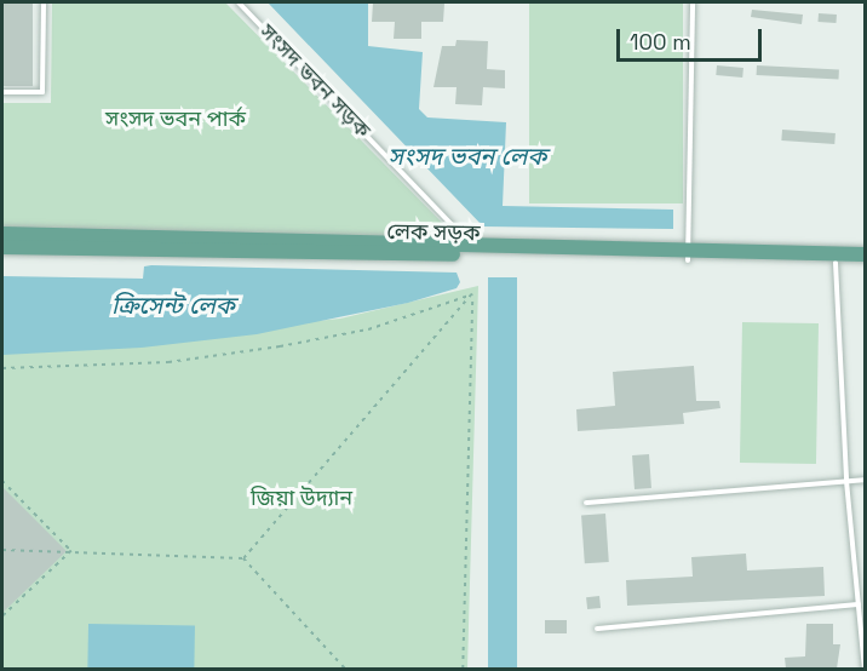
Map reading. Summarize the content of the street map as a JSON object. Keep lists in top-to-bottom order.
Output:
{
  "streets": {
    "main road": ["লেক সড়ক"],
    "lane": ["সংসদ ভবন সড়ক"]
  },
  "crossings": [
    ["সংসদ ভবন সড়ক", "লেক সড়ক"]
  ],
  "water": ["সংসদ ভবন লেক", "ক্রিসেন্ট লেক"],
  "parks": ["সংসদ ভবন পার্ক", "জিয়া উদ্যান"],
  "scale_bar": "100 m"
}
